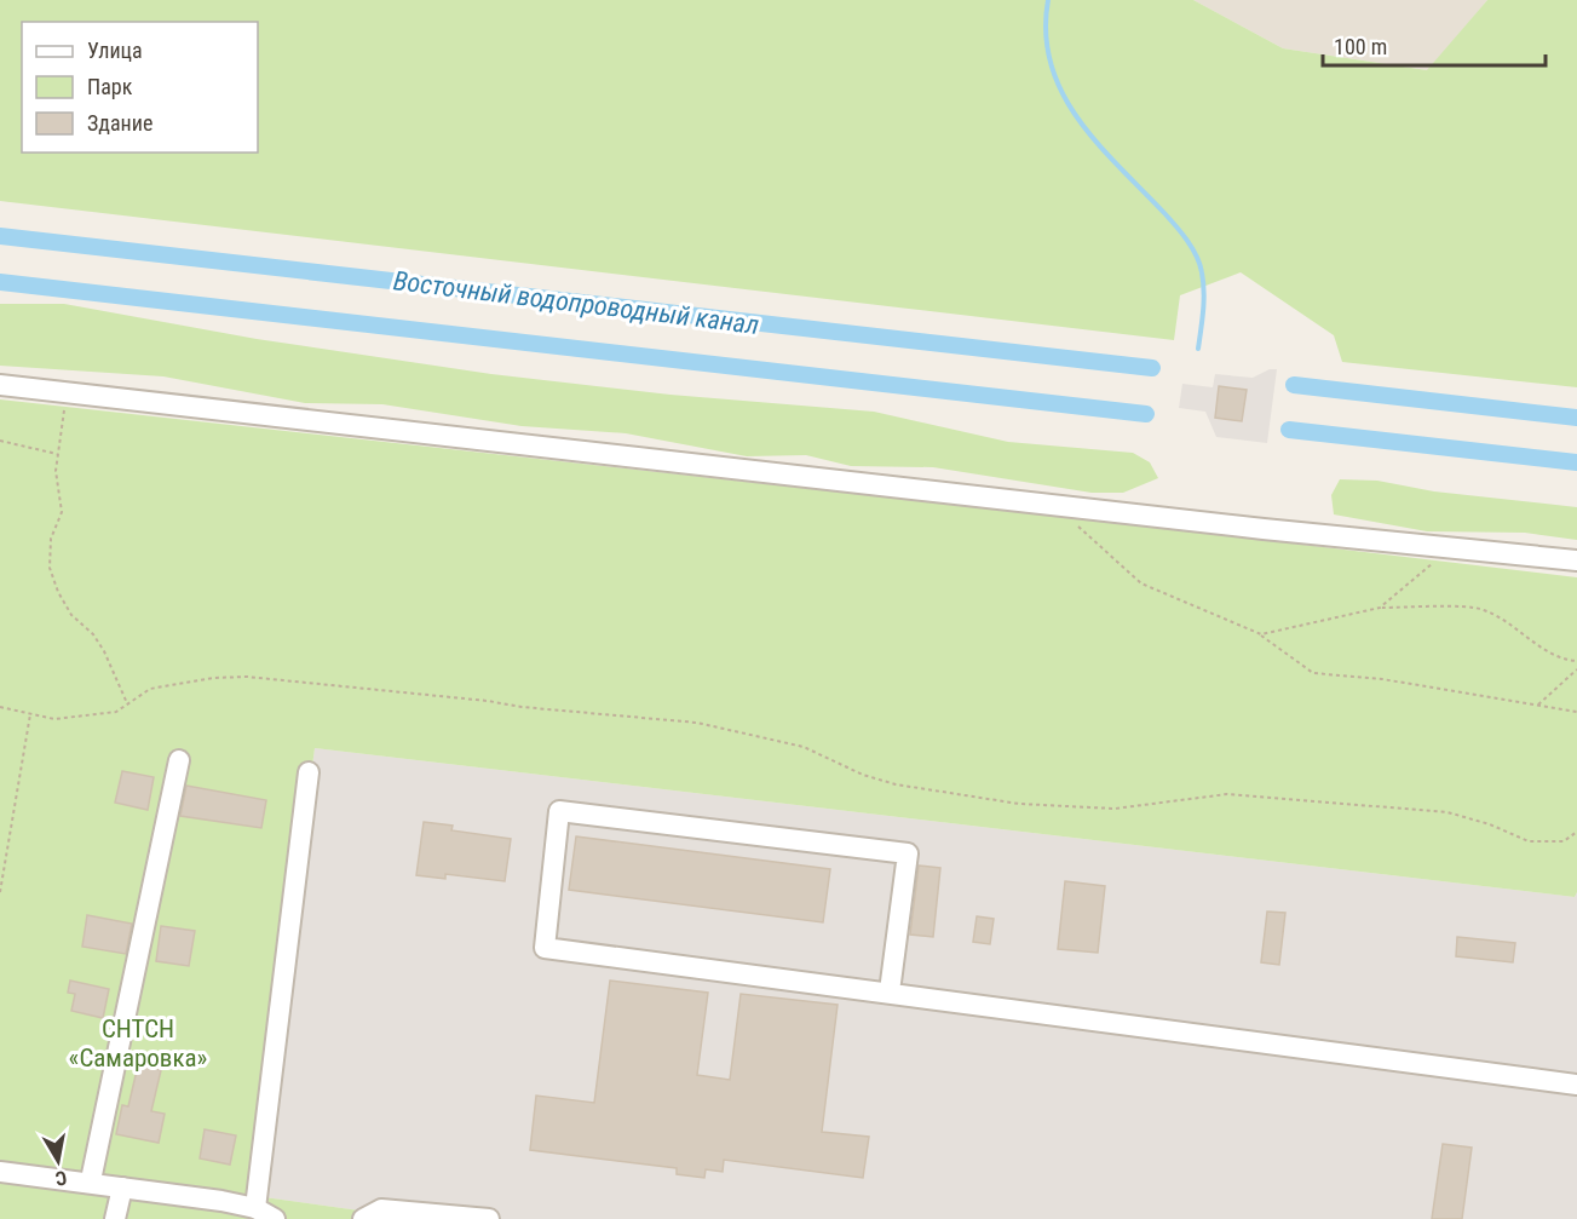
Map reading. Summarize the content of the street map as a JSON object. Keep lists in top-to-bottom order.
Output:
{
  "water": ["Восточный водопроводный канал"],
  "parks": ["СНТСН «Самаровка»"],
  "legend": ["Улица", "Парк", "Здание"],
  "scale_bar": "100 m",
  "north": "bottom"
}
